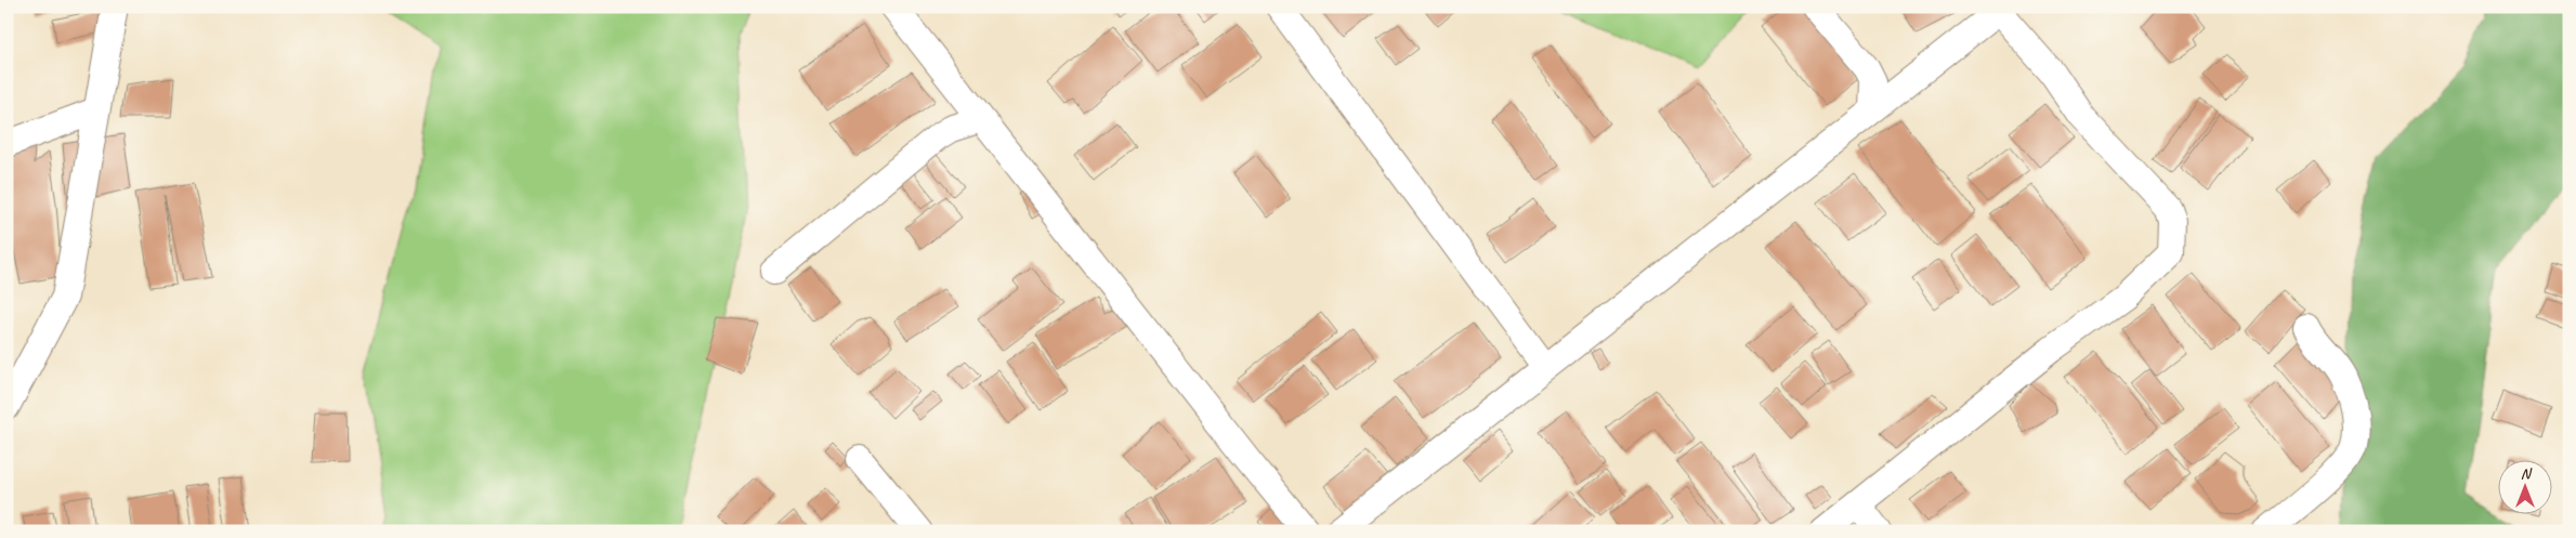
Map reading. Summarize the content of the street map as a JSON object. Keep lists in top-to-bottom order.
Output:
{
  "north": "top"
}
